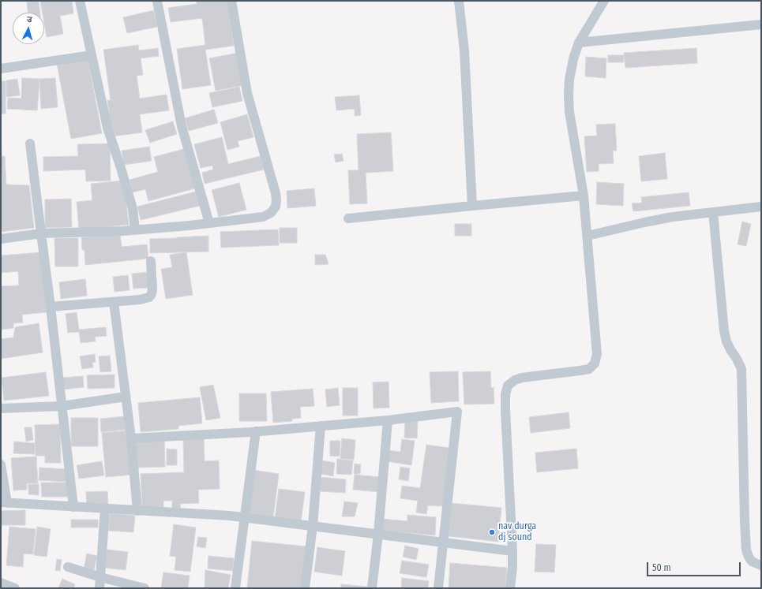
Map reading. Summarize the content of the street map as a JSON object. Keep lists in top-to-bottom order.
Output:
{
  "places": ["nav durga dj sound"],
  "scale_bar": "50 m",
  "north": "top"
}
